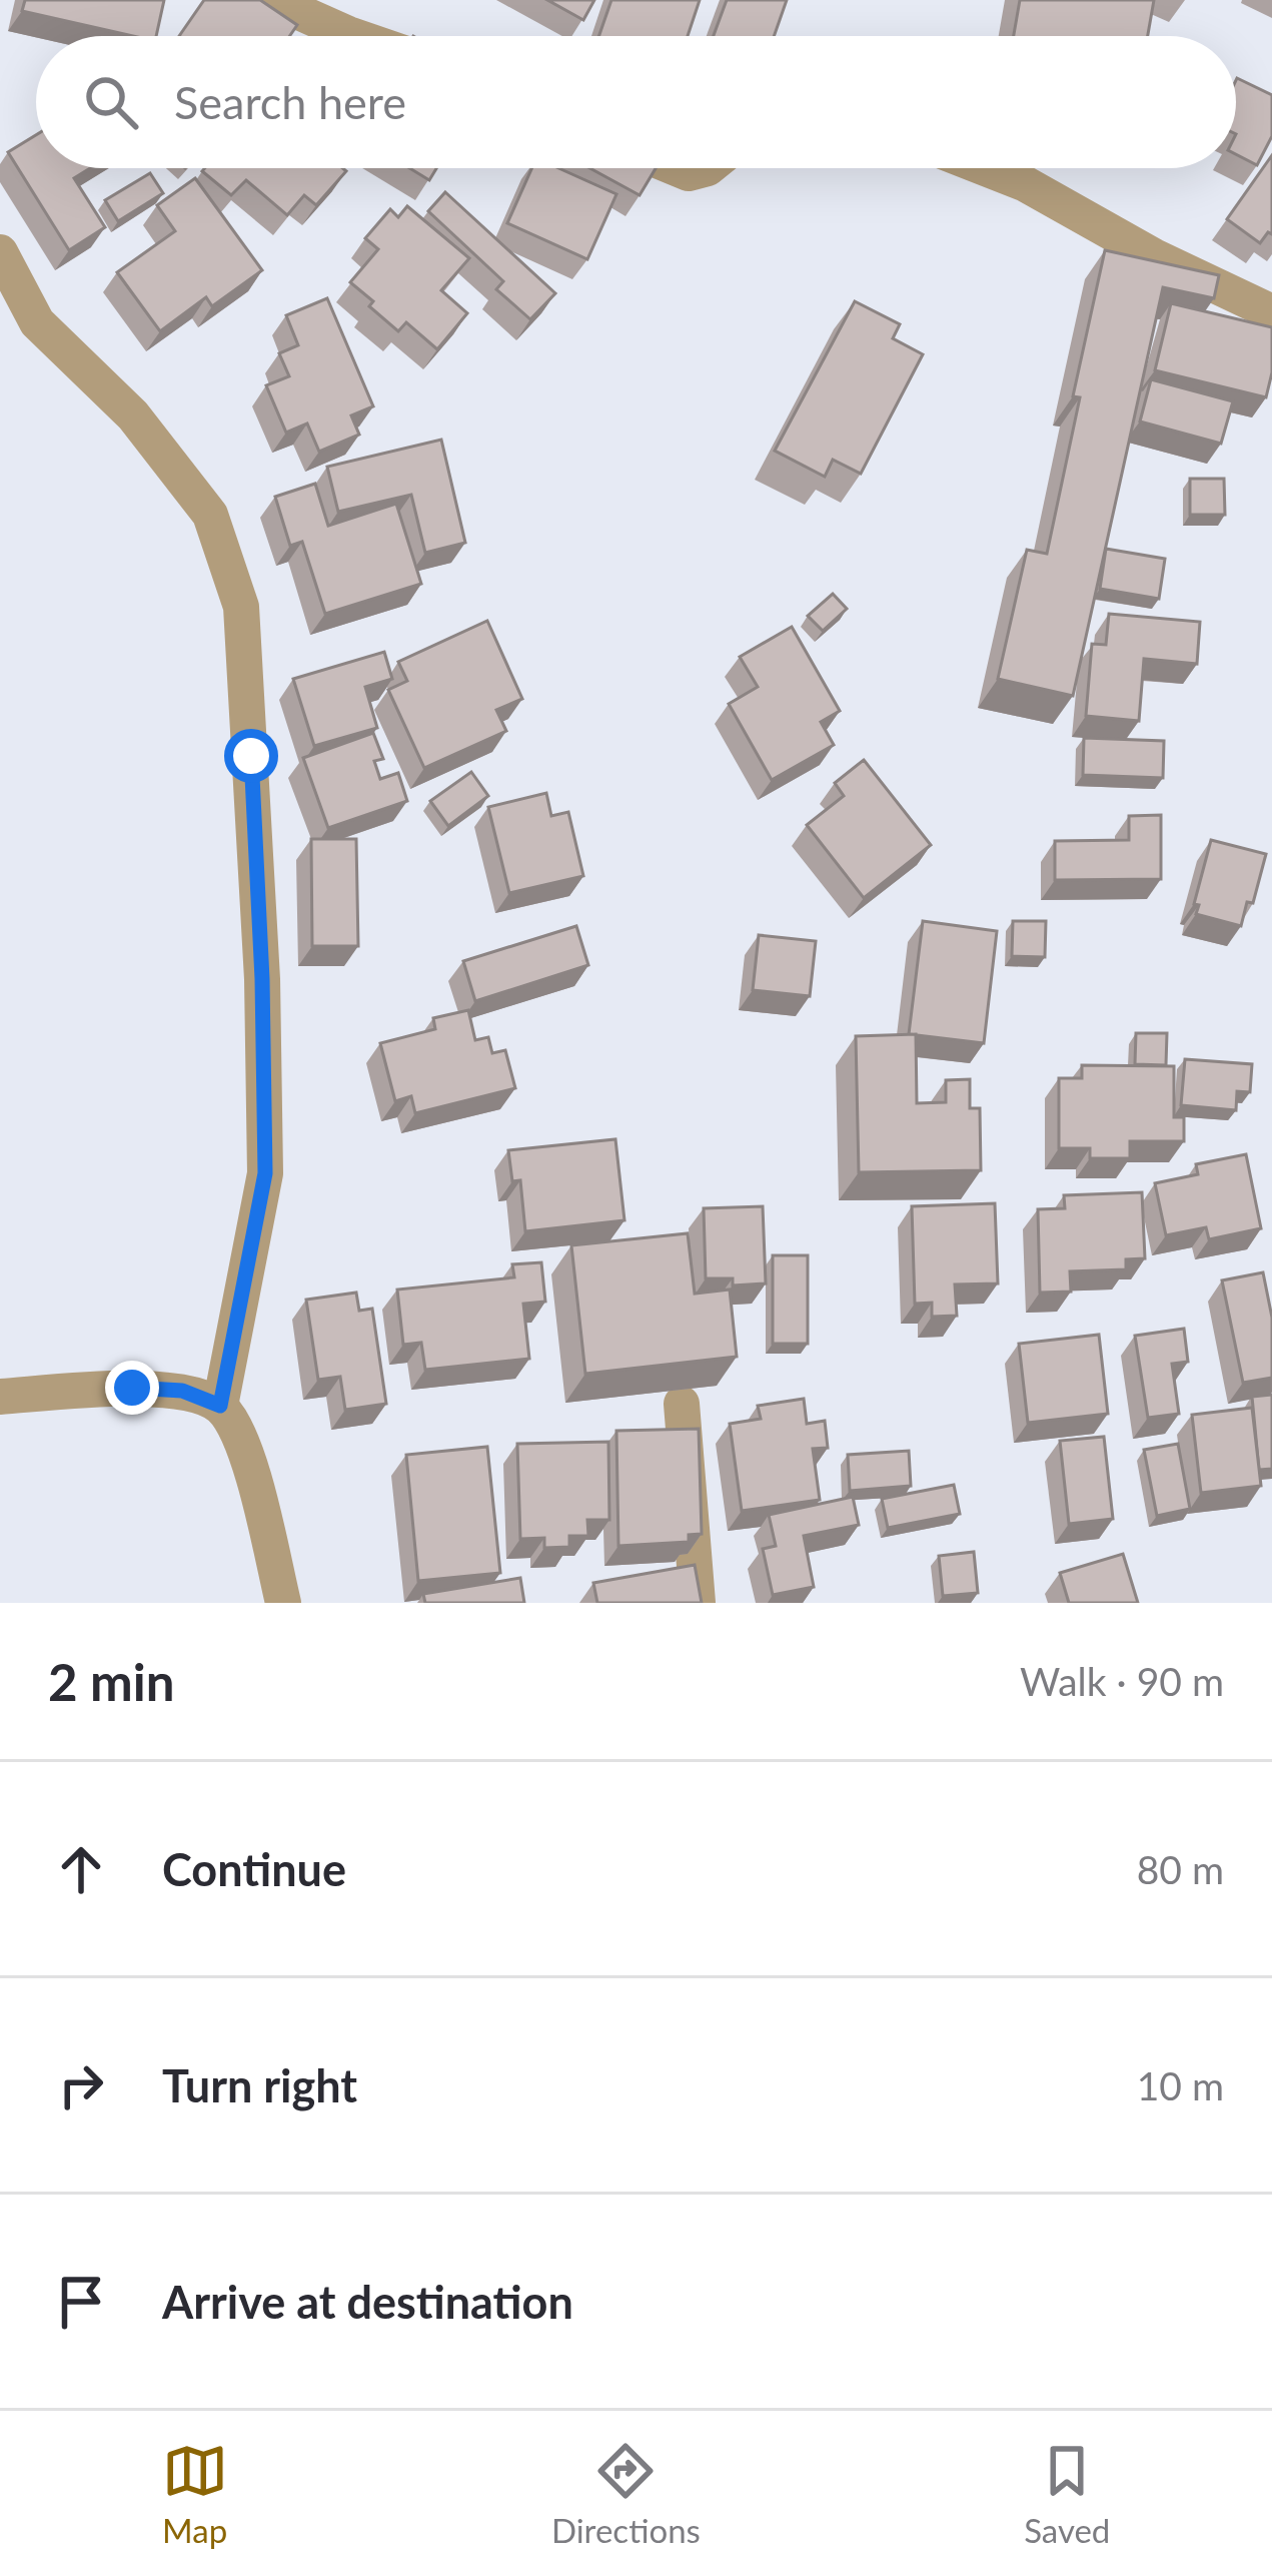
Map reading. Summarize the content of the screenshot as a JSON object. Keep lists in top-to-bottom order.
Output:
{
  "page": {
    "search": "Search here",
    "heading": ["2 min", "Walk · 90 m"],
    "list": [
      ["Continue", "80 m"],
      ["Turn right", "10 m"],
      "Arrive at destination"
    ],
    "nav": ["Map", "Directions", "Saved"]
  }
}
